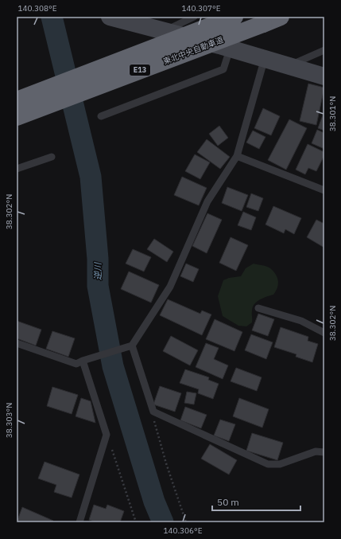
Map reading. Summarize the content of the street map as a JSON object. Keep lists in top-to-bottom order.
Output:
{
  "streets": {
    "highway": ["東北中央自動車道", "E13"]
  },
  "water": ["逆川"],
  "scale_bar": "50 m",
  "coordinates": [
    "140.308°E",
    "140.307°E",
    "38.301°N",
    "38.302°N",
    "38.303°N",
    "140.306°E"
  ]
}
